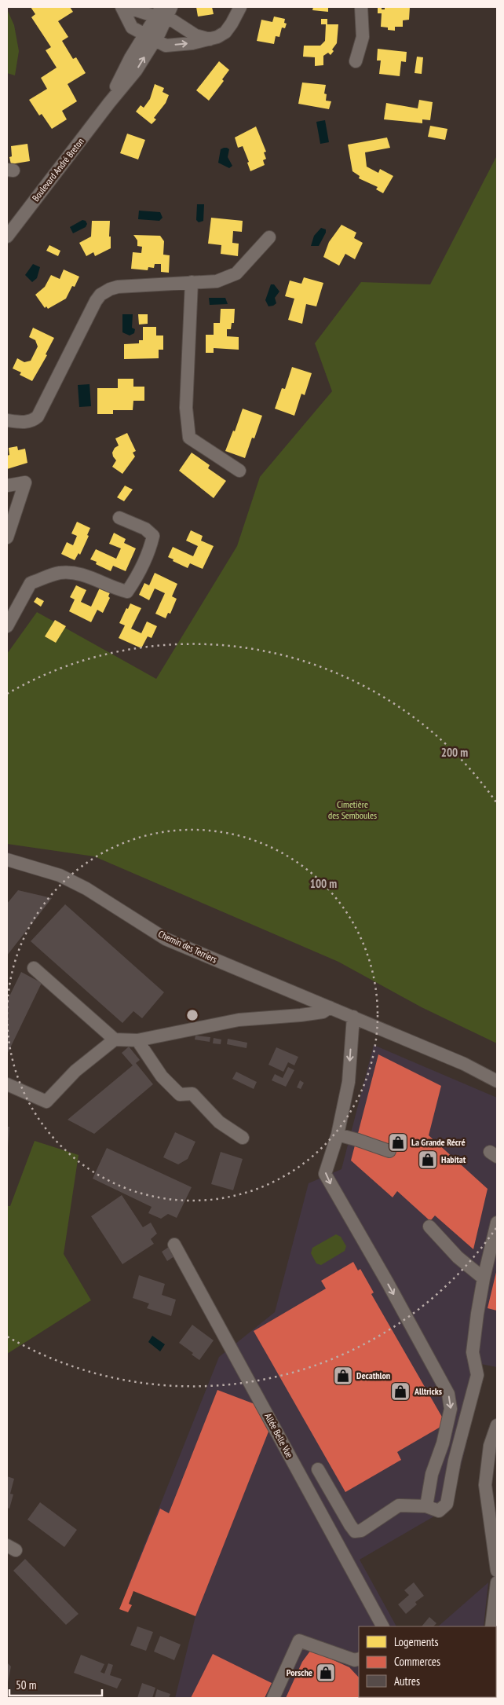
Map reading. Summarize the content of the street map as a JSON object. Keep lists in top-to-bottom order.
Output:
{
  "streets": {
    "street": ["Boulevard André Breton", "Chemin des Terriers", "Allée Belle Vue"]
  },
  "parks": ["Cimetière des Semboules"],
  "places": {
    "shop": [
      "La Grande Récré",
      "Habitat",
      "Decathlon",
      "Alltricks",
      "Porsche"
    ]
  },
  "legend": ["Logements", "Commerces", "Autres"],
  "scale_bar": "50 m",
  "rings": ["200 m", "100 m"]
}
